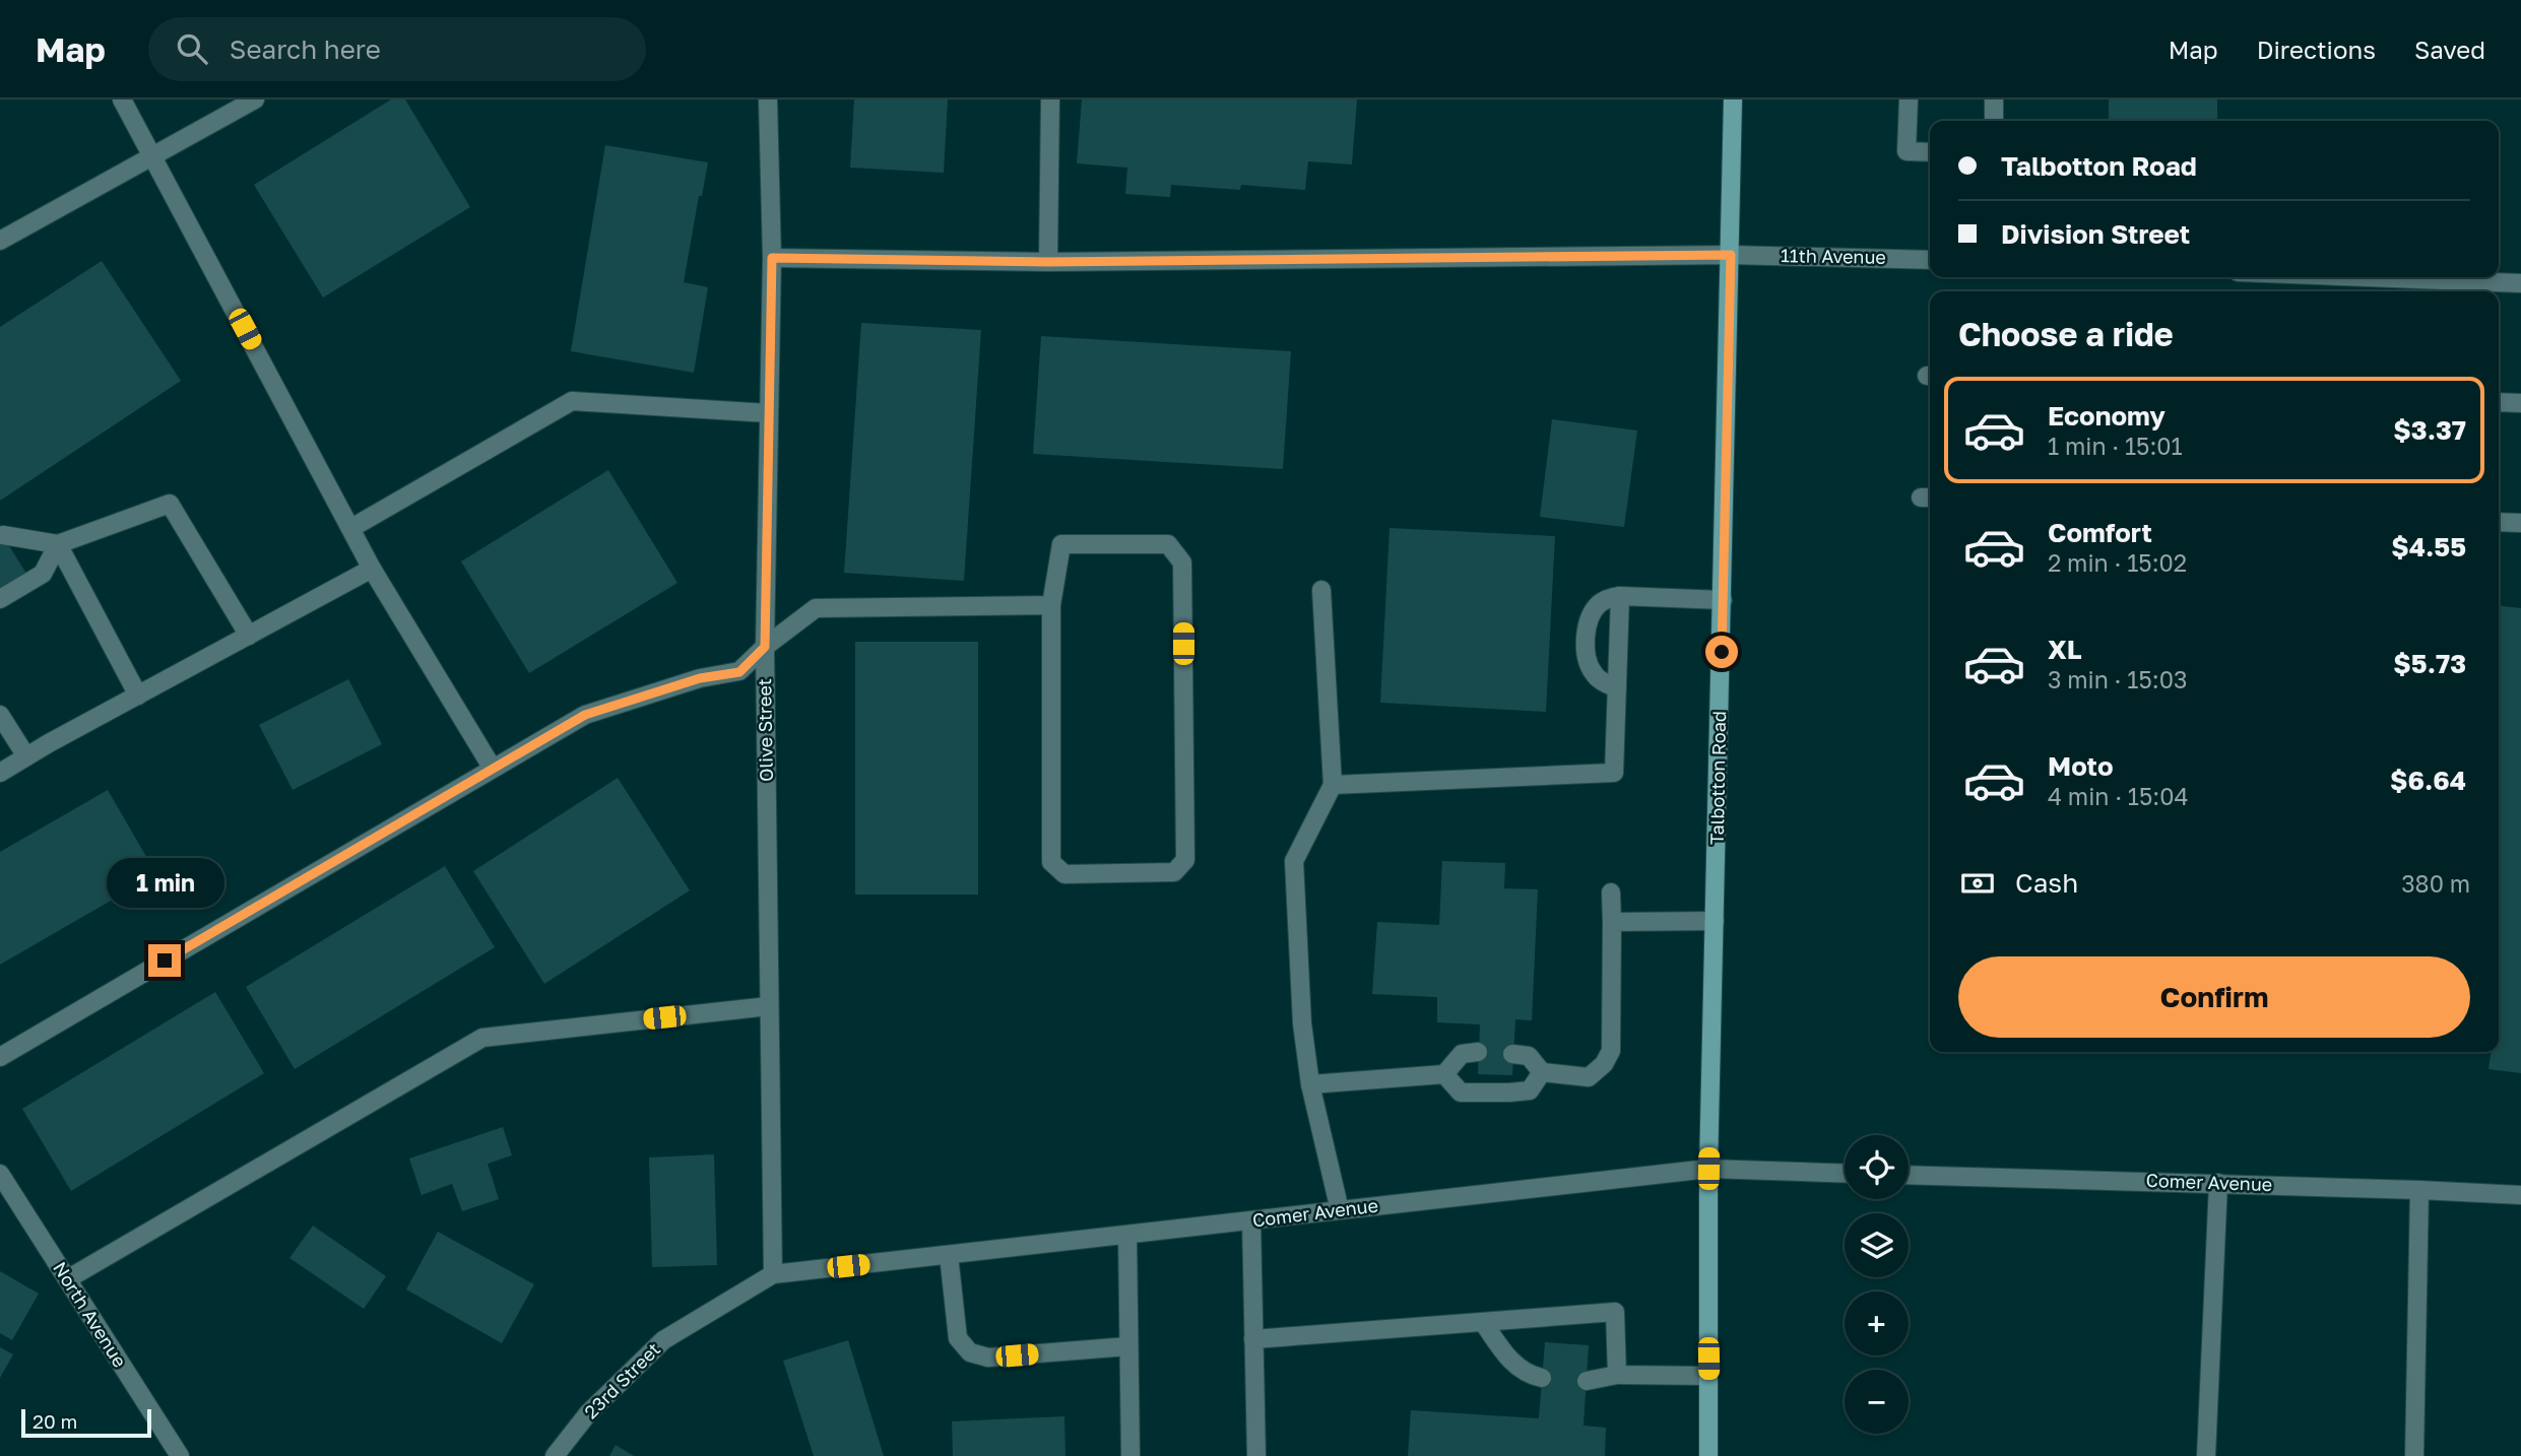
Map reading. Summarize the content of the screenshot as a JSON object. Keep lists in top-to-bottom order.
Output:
{
  "streets": {
    "main road": ["Talbotton Road"],
    "street": [
      "11th Avenue",
      "Olive Street",
      "Comer Avenue",
      "North Avenue",
      "23rd Street"
    ]
  },
  "crossings": [
    ["11th Avenue", "Olive Street"],
    ["11th Avenue", "Talbotton Road"],
    ["Olive Street", "Comer Avenue"],
    ["Olive Street", "23rd Street"],
    ["Talbotton Road", "Comer Avenue"],
    ["Comer Avenue", "23rd Street"]
  ],
  "scale_bar": "20 m",
  "page": {
    "header": "Map",
    "search": "Search here",
    "nav": ["Map", "Directions", "Saved"],
    "banner": ["Talbotton Road", "Division Street"],
    "heading": "Choose a ride",
    "list": [
      {
        "name": "Economy",
        "note": "1 min · 15:01",
        "value": "$3.37"
      },
      {
        "name": "Comfort",
        "note": "2 min · 15:02",
        "value": "$4.55"
      },
      {
        "name": "XL",
        "note": "3 min · 15:03",
        "value": "$5.73"
      },
      {
        "name": "Moto",
        "note": "4 min · 15:04",
        "value": "$6.64"
      }
    ],
    "pay": ["Cash", "380 m"],
    "bubble": "1 min",
    "buttons": "Confirm",
    "map_buttons": ["+", "−"],
    "scale": "20 m"
  }
}
